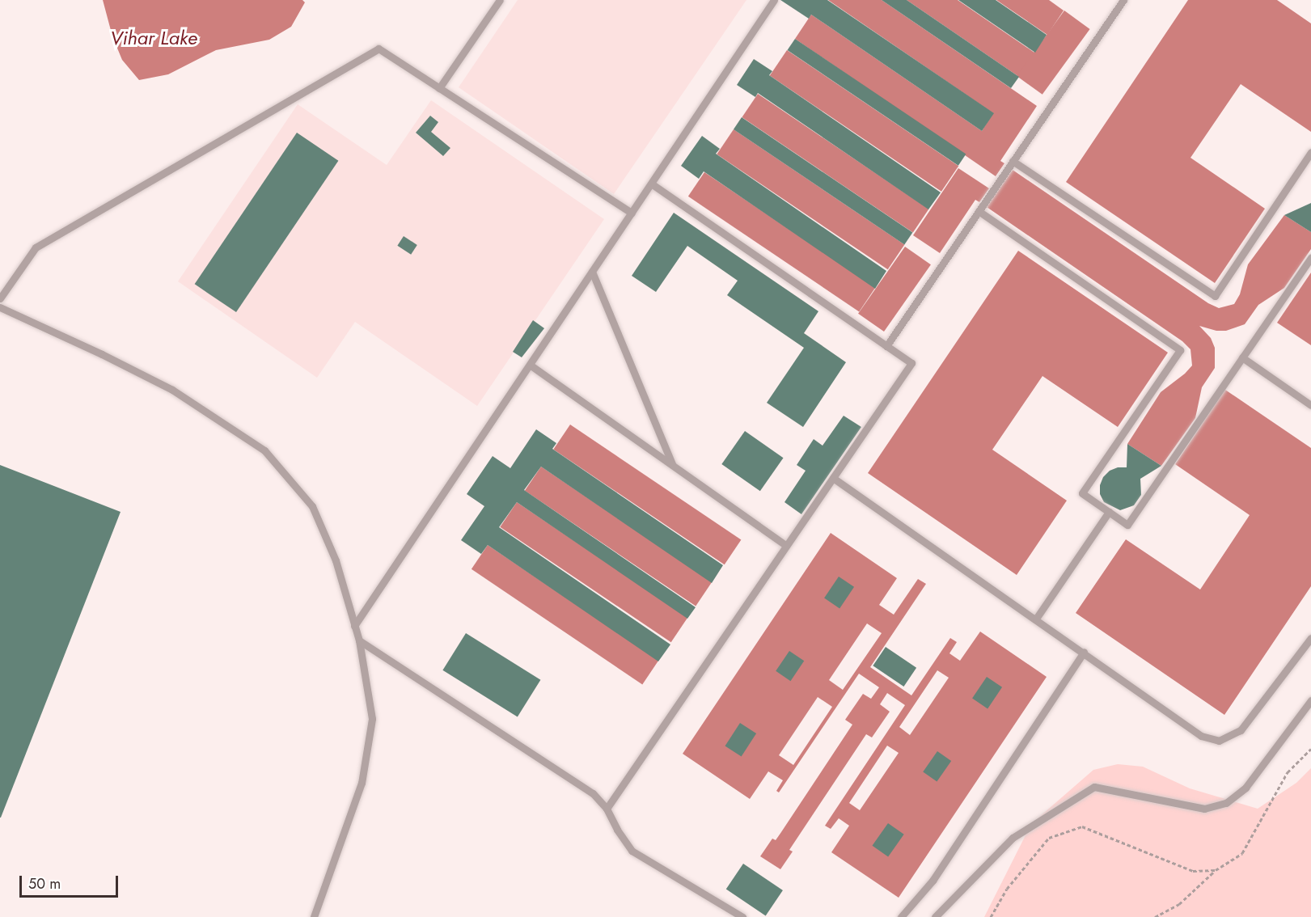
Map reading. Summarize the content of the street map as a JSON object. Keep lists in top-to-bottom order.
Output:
{
  "water": ["Vihar Lake"],
  "scale_bar": "50 m"
}
